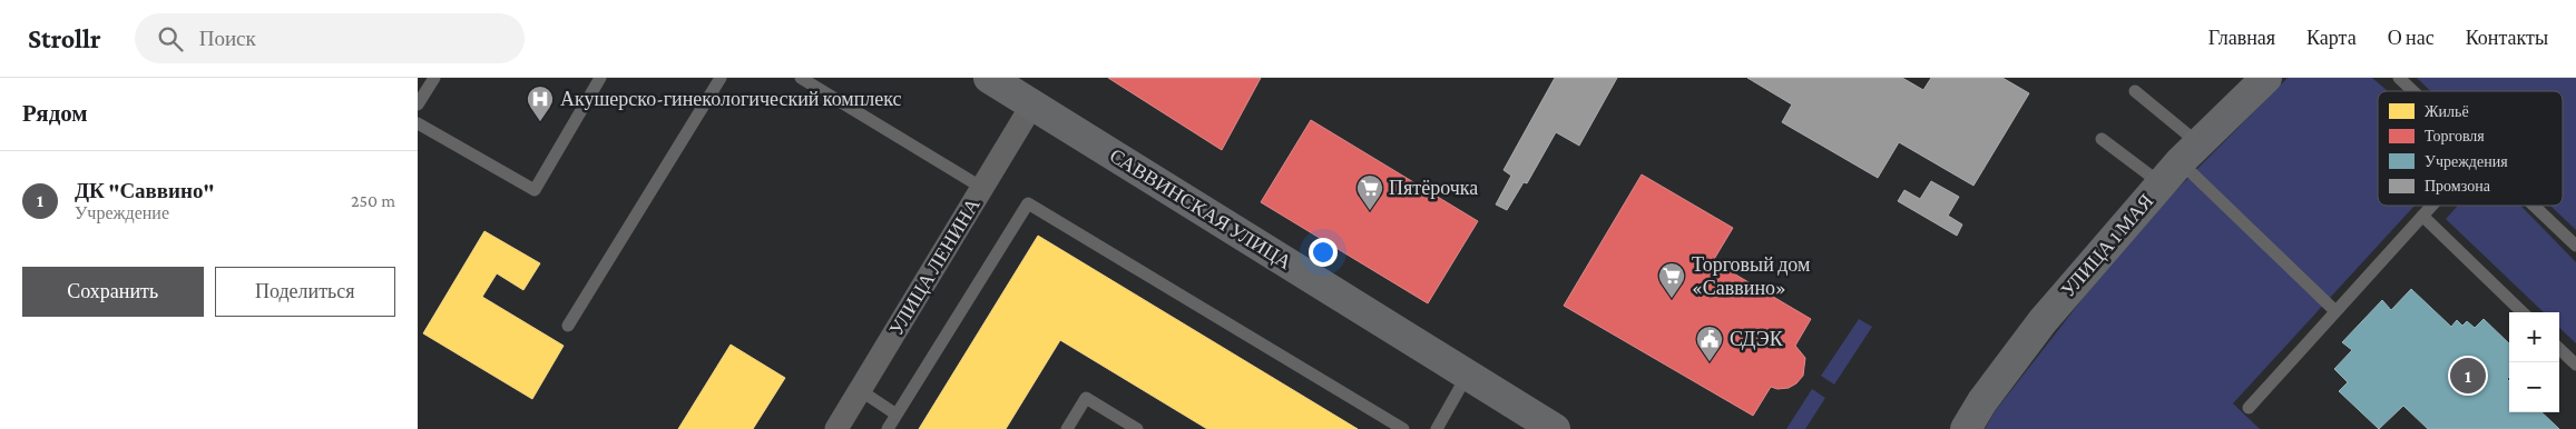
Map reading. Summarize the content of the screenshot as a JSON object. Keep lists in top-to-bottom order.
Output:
{
  "streets": {
    "main road": ["САВВИНСКАЯ УЛИЦА", "УЛИЦА 1 МАЯ"],
    "street": ["УЛИЦА ЛЕНИНА"]
  },
  "crossings": [
    ["САВВИНСКАЯ УЛИЦА", "УЛИЦА ЛЕНИНА"]
  ],
  "places": {
    "hospital": ["Акушерско-гинекологический комплекс"],
    "supermarket": ["Пятёрочка", "Торговый дом «Саввино»"],
    "public building": ["СДЭК"]
  },
  "legend": [
    "Жильё",
    "Торговля",
    "Учреждения",
    "Промзона"
  ],
  "page": {
    "header": "Strollr",
    "search": "Поиск",
    "nav": [
      "Главная",
      "Карта",
      "О нас",
      "Контакты"
    ],
    "heading": "Рядом",
    "list": [
      {
        "mark": "1",
        "name": "ДК \"Саввино\"",
        "note": "Учреждение",
        "value": "250 m"
      }
    ],
    "buttons": ["Сохранить", "Поделиться"],
    "map_buttons": ["+", "−"],
    "pins": "1"
  }
}
